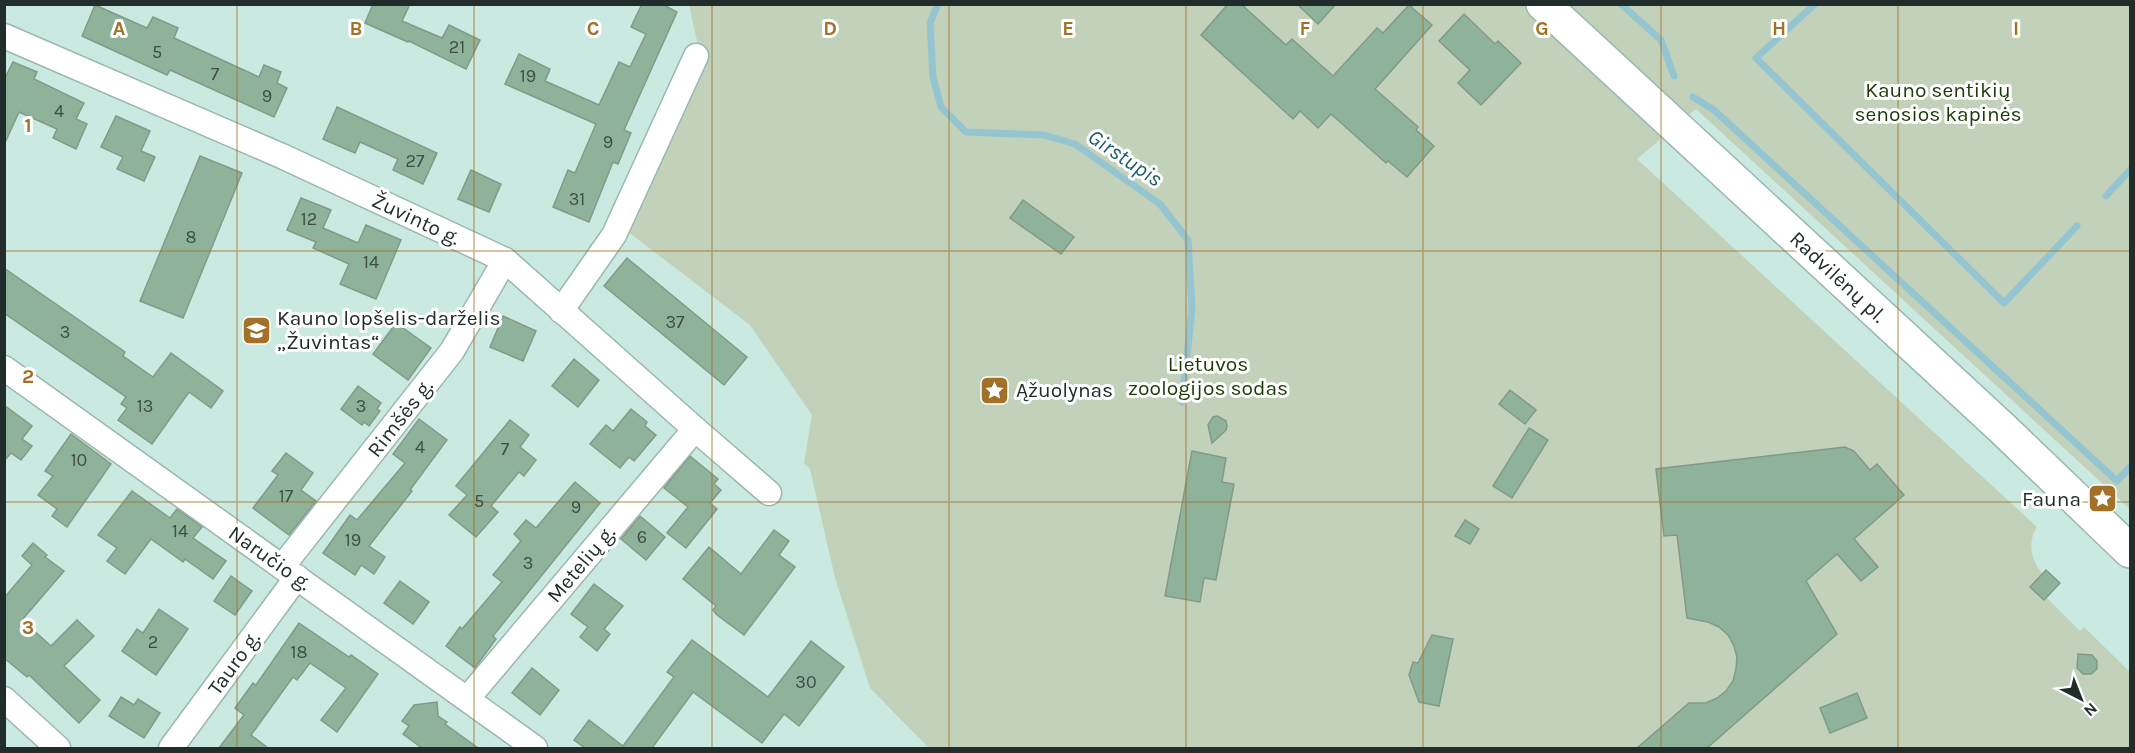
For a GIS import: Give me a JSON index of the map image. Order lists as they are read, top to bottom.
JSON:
{
  "streets": {
    "street": [
      "Žuvinto g.",
      "Radvilėnų pl.",
      "Rimšės g.",
      "Naručio g.",
      "Metelių g.",
      "Tauro g."
    ]
  },
  "crossings": [
    ["Žuvinto g.", "Rimšės g."],
    ["Žuvinto g.", "Metelių g."],
    ["Rimšės g.", "Naručio g."],
    ["Rimšės g.", "Tauro g."],
    ["Naručio g.", "Metelių g."],
    ["Naručio g.", "Tauro g."]
  ],
  "water": ["Girstupis"],
  "parks": ["Kauno sentikių senosios kapinės", "Lietuvos zoologijos sodas"],
  "places": {
    "school or university": ["Kauno lopšelis-darželis „Žuvintas“"],
    "place": ["Ąžuolynas", "Fauna"]
  },
  "house_numbers": [
    "21",
    "5",
    "7",
    "19",
    "9",
    "4",
    "9",
    "27",
    "31",
    "12",
    "8",
    "14",
    "37",
    "3",
    "13",
    "3",
    "4",
    "7",
    "10",
    "17",
    "5",
    "9",
    "14",
    "6",
    "19",
    "3",
    "2",
    "18",
    "30"
  ],
  "north": "bottom right",
  "grid": {
    "columns": [
      "A",
      "B",
      "C",
      "D",
      "E",
      "F",
      "G",
      "H",
      "I"
    ],
    "rows": ["1", "2", "3"]
  }
}
